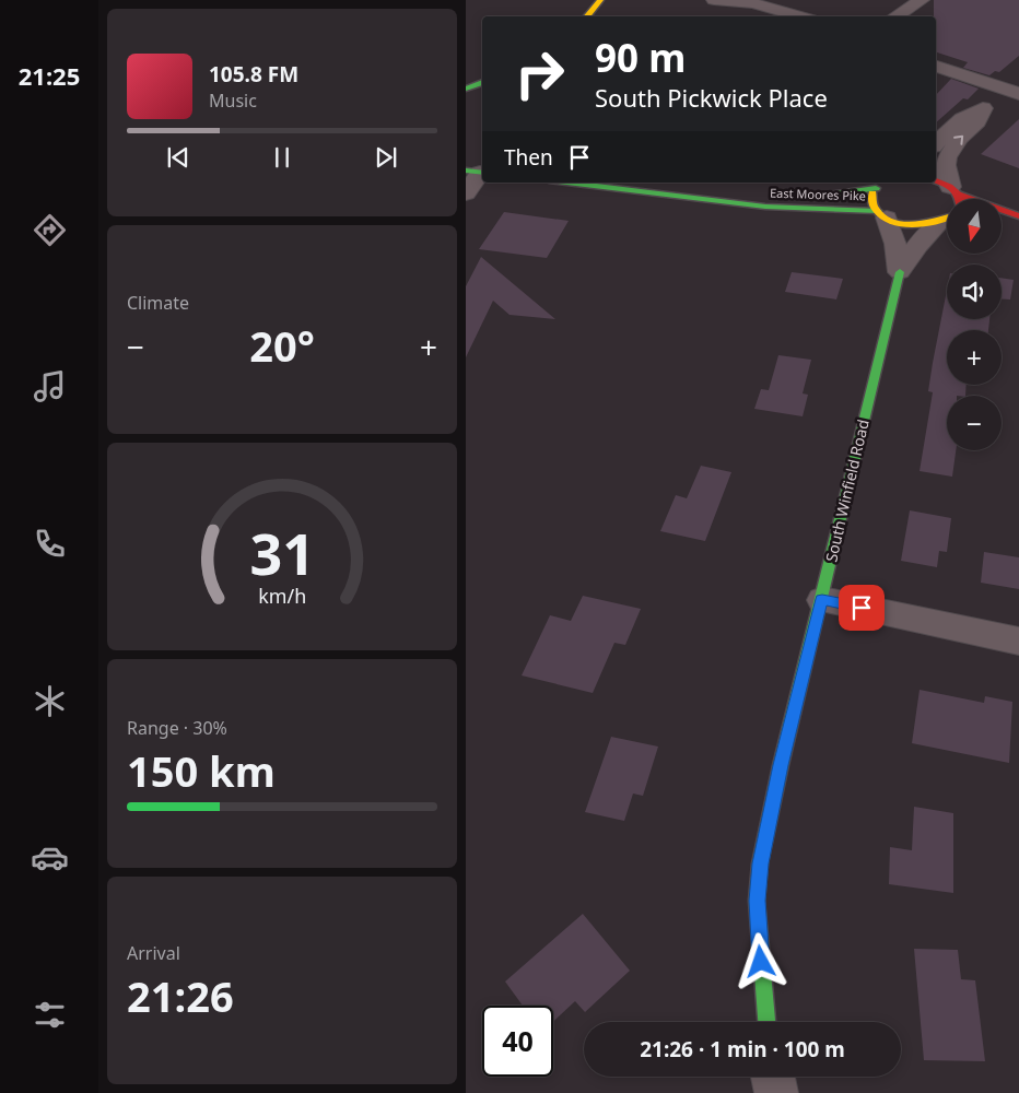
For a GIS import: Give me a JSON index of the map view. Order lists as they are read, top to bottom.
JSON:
{
  "streets": {
    "main road": ["East Moores Pike", "South Winfield Road"]
  },
  "crossings": [
    ["East Moores Pike", "South Winfield Road"]
  ],
  "north": "bottom",
  "page": {
    "tabs": "21:25",
    "turn": ["90 m", "South Pickwick Place"],
    "song": ["105.8 FM", "Music"],
    "then": "Then",
    "map_buttons": ["+", "−"],
    "tile": [
      "Climate",
      ["Range · 30%", "150 km"],
      ["Arrival", "21:26"]
    ],
    "heat": ["−", "20°", "+"],
    "limit": "40",
    "trip": "21:26 · 1 min · 100 m",
    "gauge": ["31", "km/h"]
  }
}
